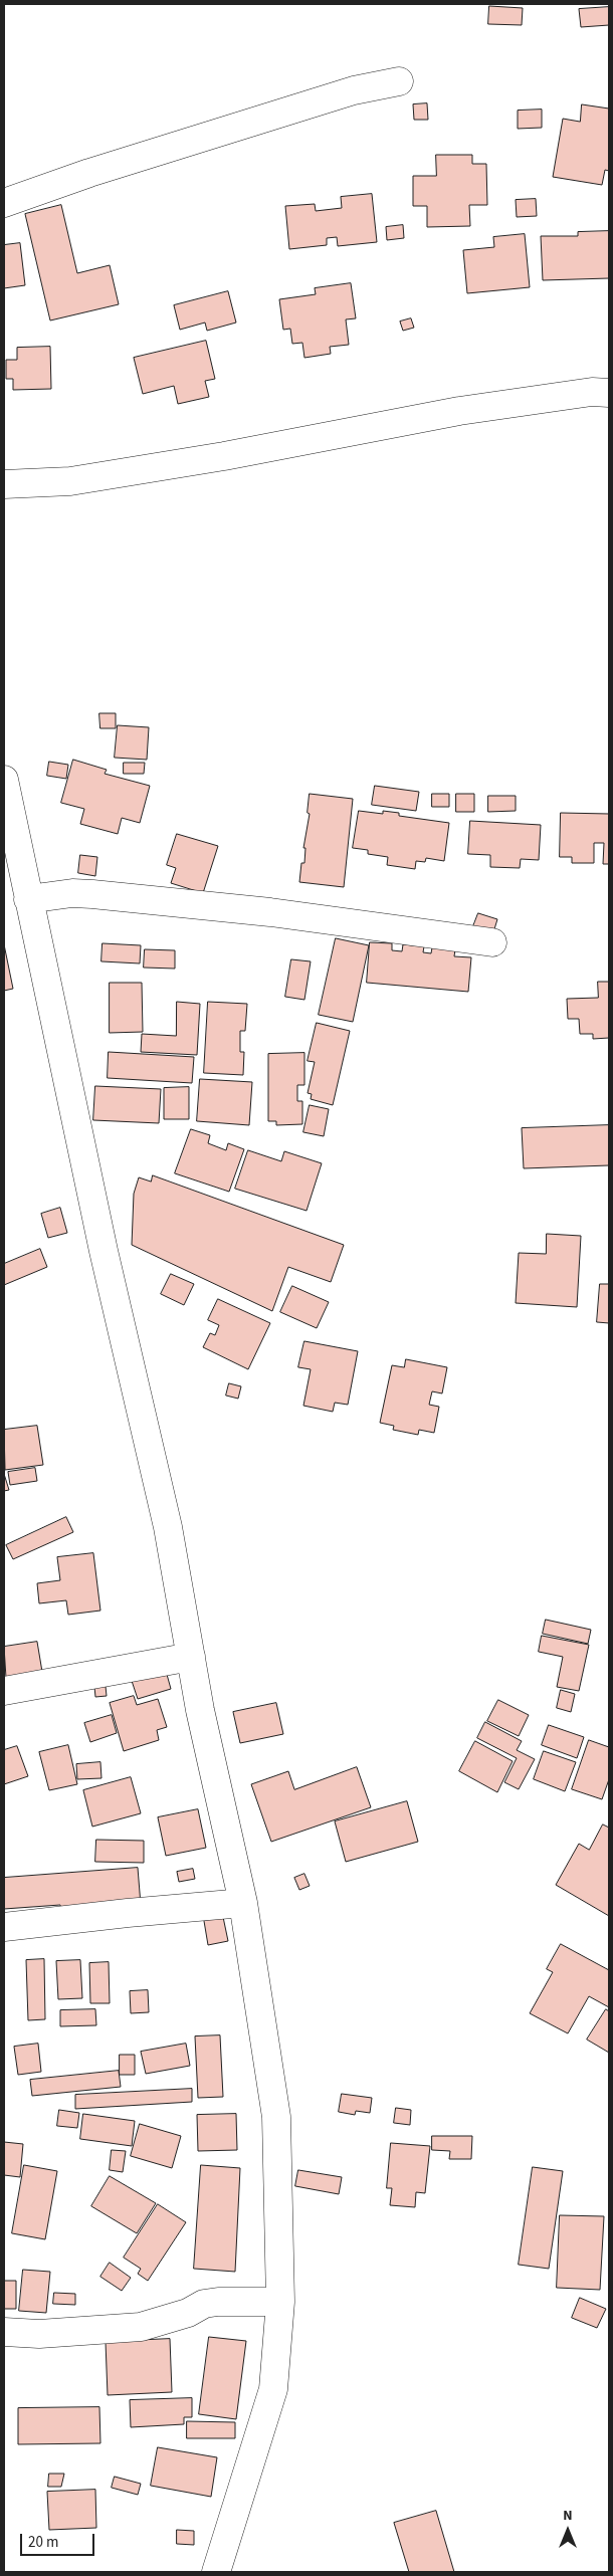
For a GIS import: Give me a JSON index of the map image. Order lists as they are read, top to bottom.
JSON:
{
  "scale_bar": "20 m",
  "north": "top"
}
